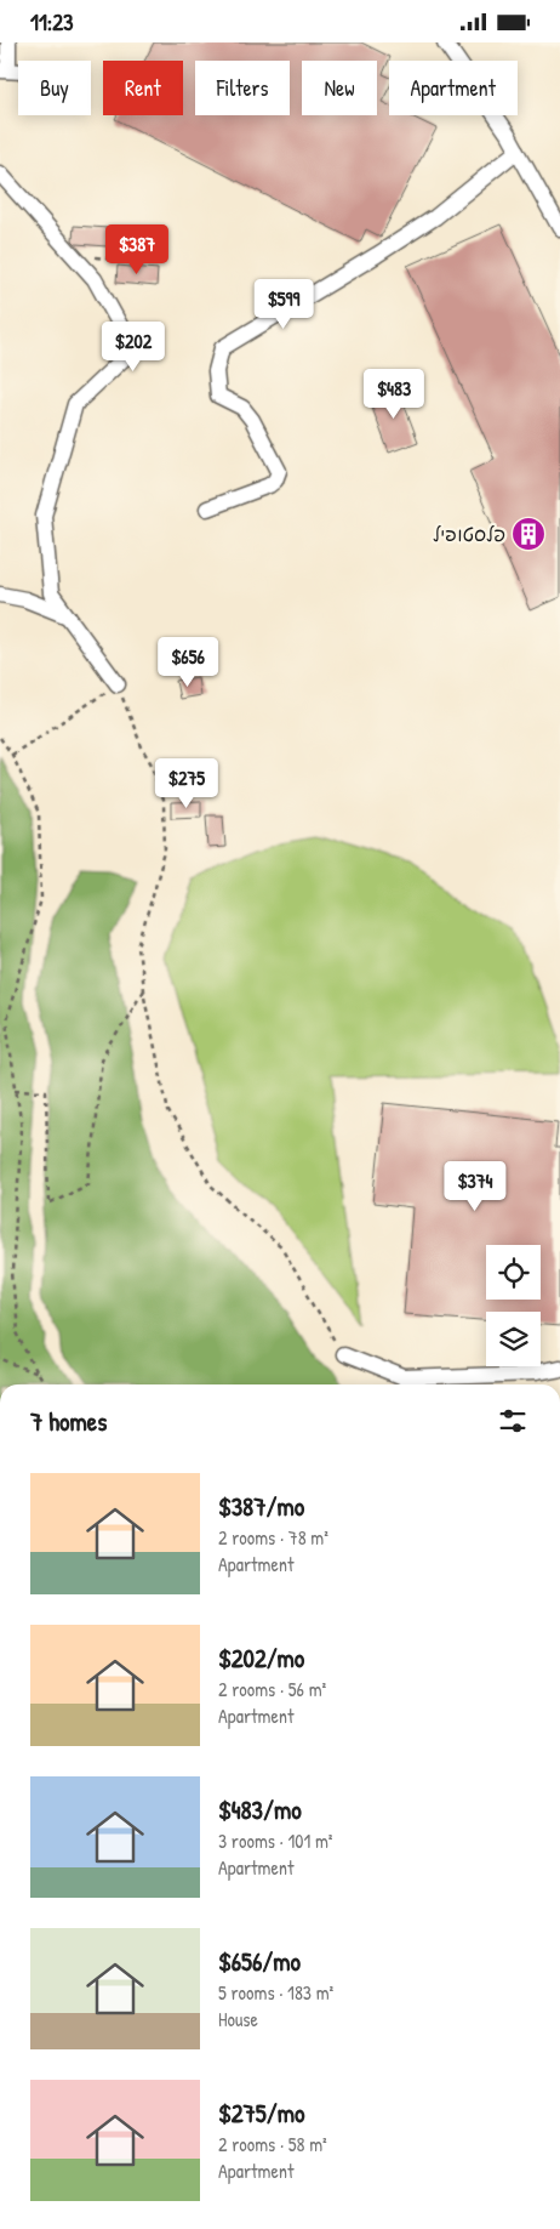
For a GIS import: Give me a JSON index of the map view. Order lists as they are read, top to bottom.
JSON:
{
  "places": {
    "building": ["פלסטופיל"]
  },
  "page": {
    "status": "11:23",
    "chip": [
      "Buy",
      "Rent",
      "Filters",
      "New",
      "Apartment"
    ],
    "price": [
      "$387",
      "$599",
      "$202",
      "$483",
      "$656",
      "$275",
      "$374"
    ],
    "heading": "7 homes",
    "list": [
      {
        "name": "$387/mo",
        "note": "2 rooms · 78 m² · Apartment"
      },
      {
        "name": "$202/mo",
        "note": "2 rooms · 56 m² · Apartment"
      },
      {
        "name": "$483/mo",
        "note": "3 rooms · 101 m² · Apartment"
      },
      {
        "name": "$656/mo",
        "note": "5 rooms · 183 m² · House"
      },
      {
        "name": "$275/mo",
        "note": "2 rooms · 58 m² · Apartment"
      }
    ]
  }
}
